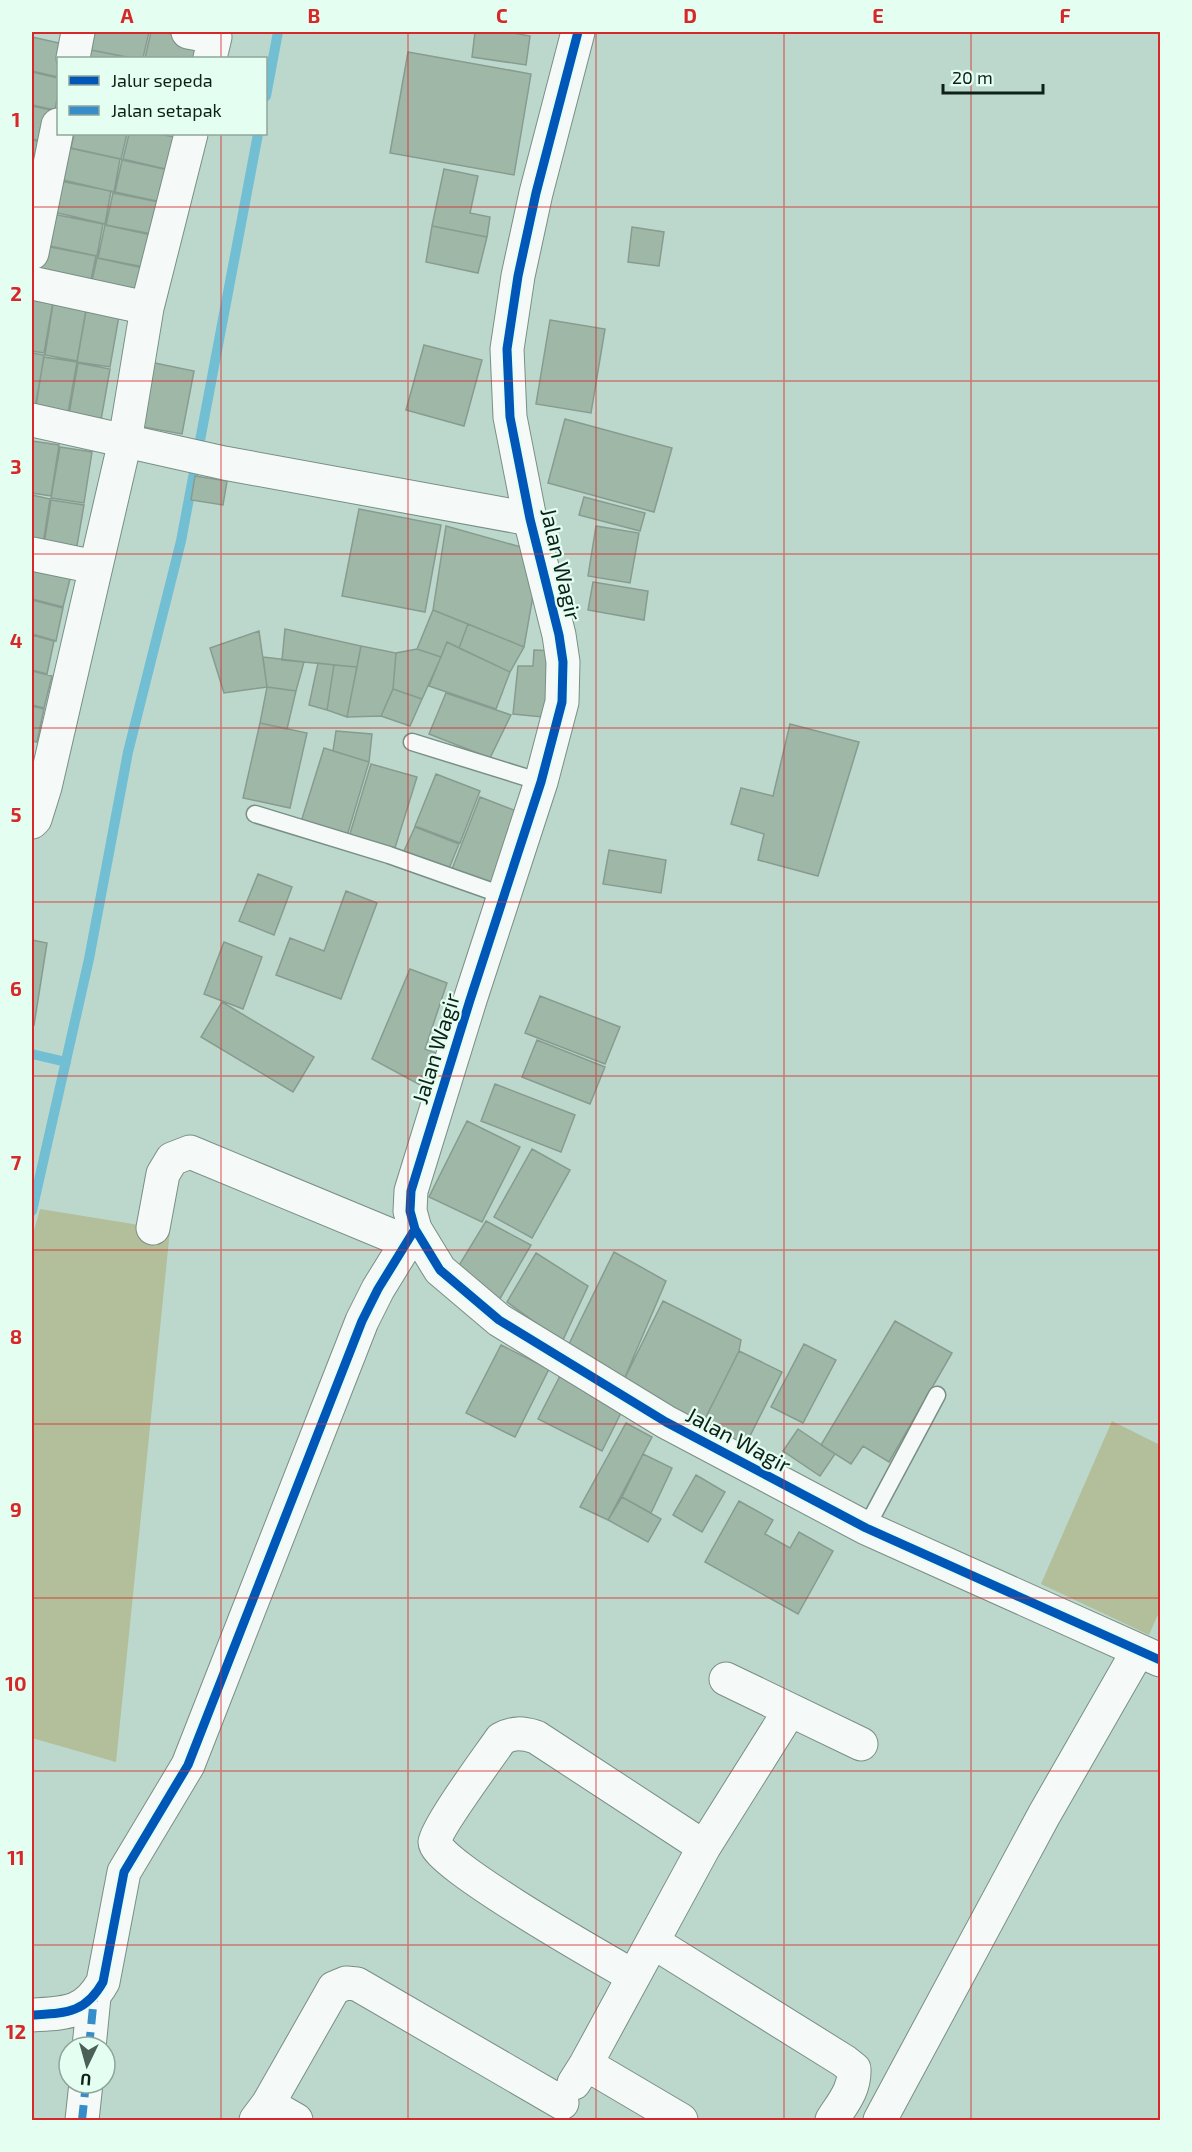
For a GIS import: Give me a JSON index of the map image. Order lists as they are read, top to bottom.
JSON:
{
  "streets": {
    "street": ["Jalan Wagir"]
  },
  "legend": ["Jalur sepeda", "Jalan setapak"],
  "scale_bar": "20 m",
  "north": "bottom",
  "grid": {
    "columns": [
      "A",
      "B",
      "C",
      "D",
      "E",
      "F"
    ],
    "rows": [
      "1",
      "2",
      "3",
      "4",
      "5",
      "6",
      "7",
      "8",
      "9",
      "10",
      "11",
      "12"
    ]
  }
}
